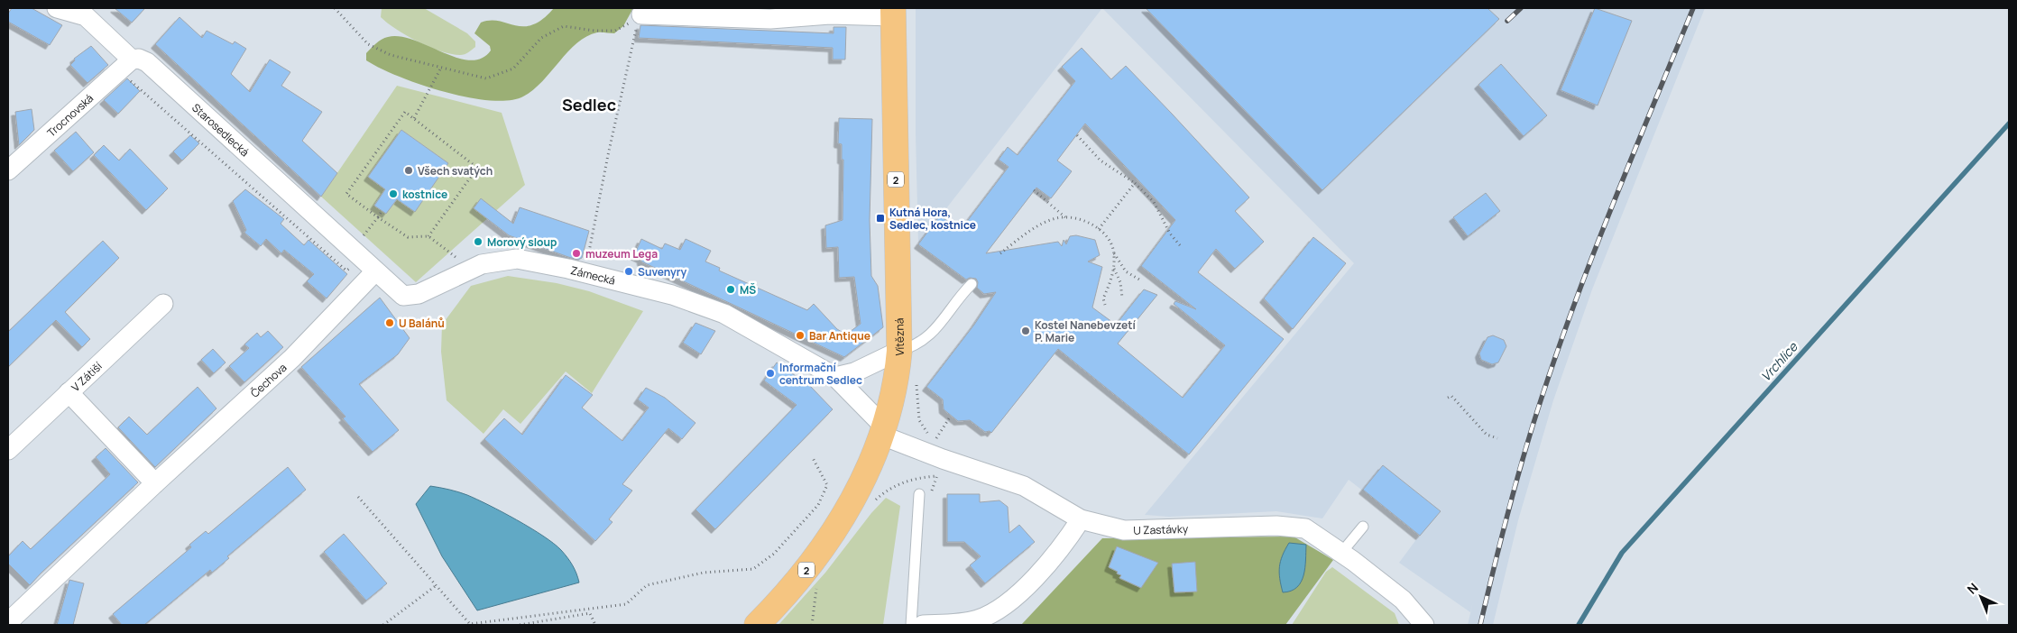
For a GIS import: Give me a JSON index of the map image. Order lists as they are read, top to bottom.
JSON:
{
  "streets": {
    "main road": ["2", "Vítězná"],
    "street": [
      "Trocnovská",
      "Starosedlecká",
      "Zámecká",
      "V Zátiší",
      "Čechova",
      "U Zastávky"
    ]
  },
  "crossings": [
    ["Trocnovská", "Starosedlecká"],
    ["Starosedlecká", "Zámecká"],
    ["Starosedlecká", "Čechova"],
    ["Zámecká", "Vítězná"],
    ["Zámecká", "Čechova"],
    ["Zámecká", "U Zastávky"],
    ["Vítězná", "U Zastávky"]
  ],
  "districts": ["Sedlec"],
  "water": ["Vrchlice"],
  "places": {
    "other": [
      "Všech svatých",
      "kostnice",
      "Morový sloup",
      "muzeum Lega",
      "Suvenyry",
      "MŠ",
      "U Balánů",
      "Kostel Nanebevzetí P. Marie",
      "Bar Antique",
      "Informační centrum Sedlec"
    ],
    "transit": ["Kutná Hora, Sedlec, kostnice"]
  },
  "north": "top left"
}
